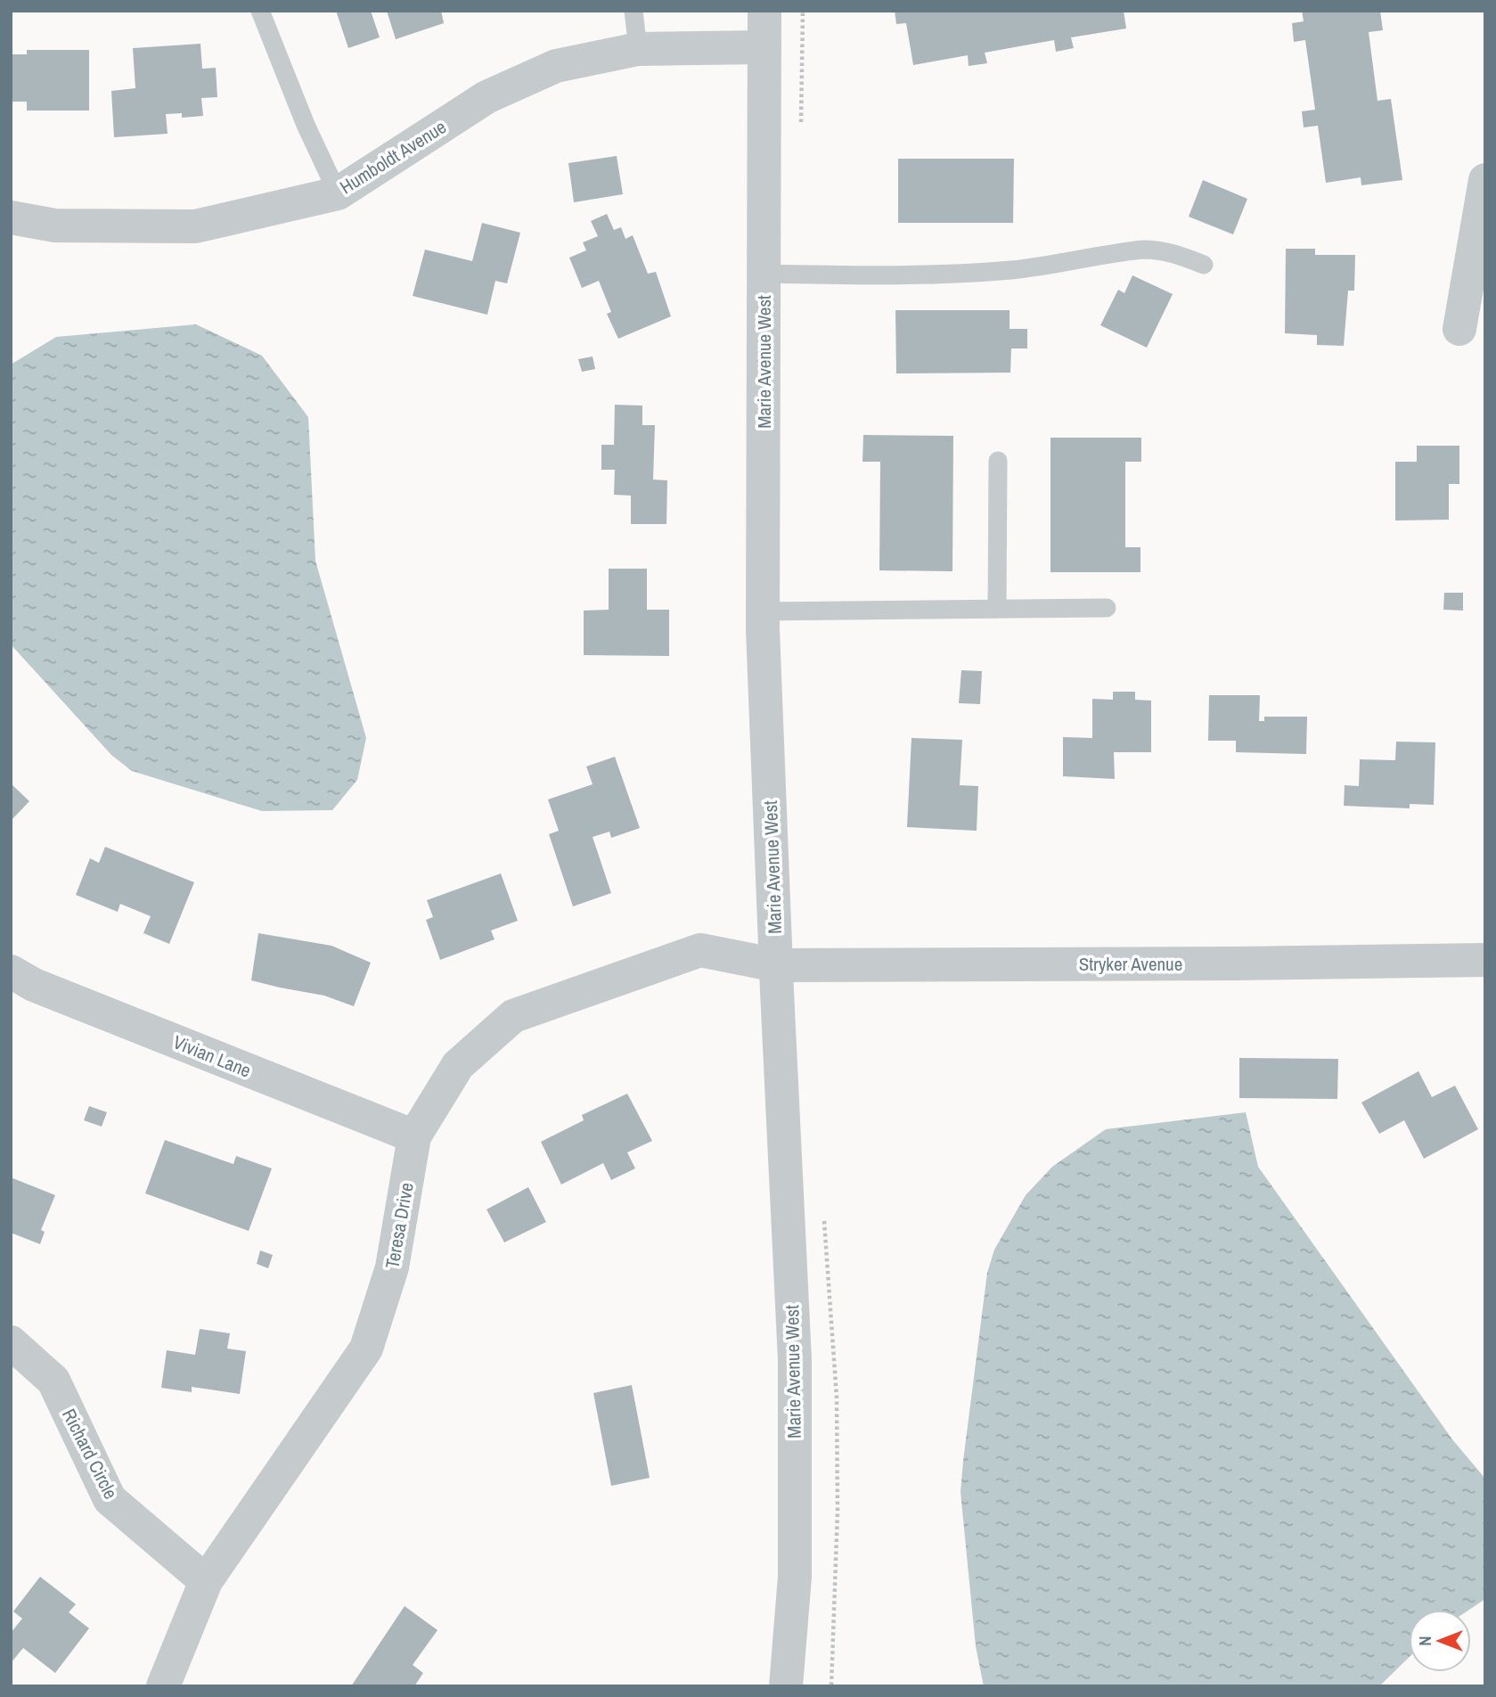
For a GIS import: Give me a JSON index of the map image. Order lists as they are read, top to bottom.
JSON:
{
  "streets": {
    "street": [
      "Humboldt Avenue",
      "Marie Avenue West",
      "Stryker Avenue",
      "Vivian Lane",
      "Teresa Drive",
      "Richard Circle"
    ]
  },
  "crossings": [
    ["Humboldt Avenue", "Marie Avenue West"],
    ["Marie Avenue West", "Stryker Avenue"],
    ["Marie Avenue West", "Teresa Drive"],
    ["Stryker Avenue", "Teresa Drive"],
    ["Vivian Lane", "Teresa Drive"],
    ["Teresa Drive", "Richard Circle"]
  ],
  "north": "left"
}
